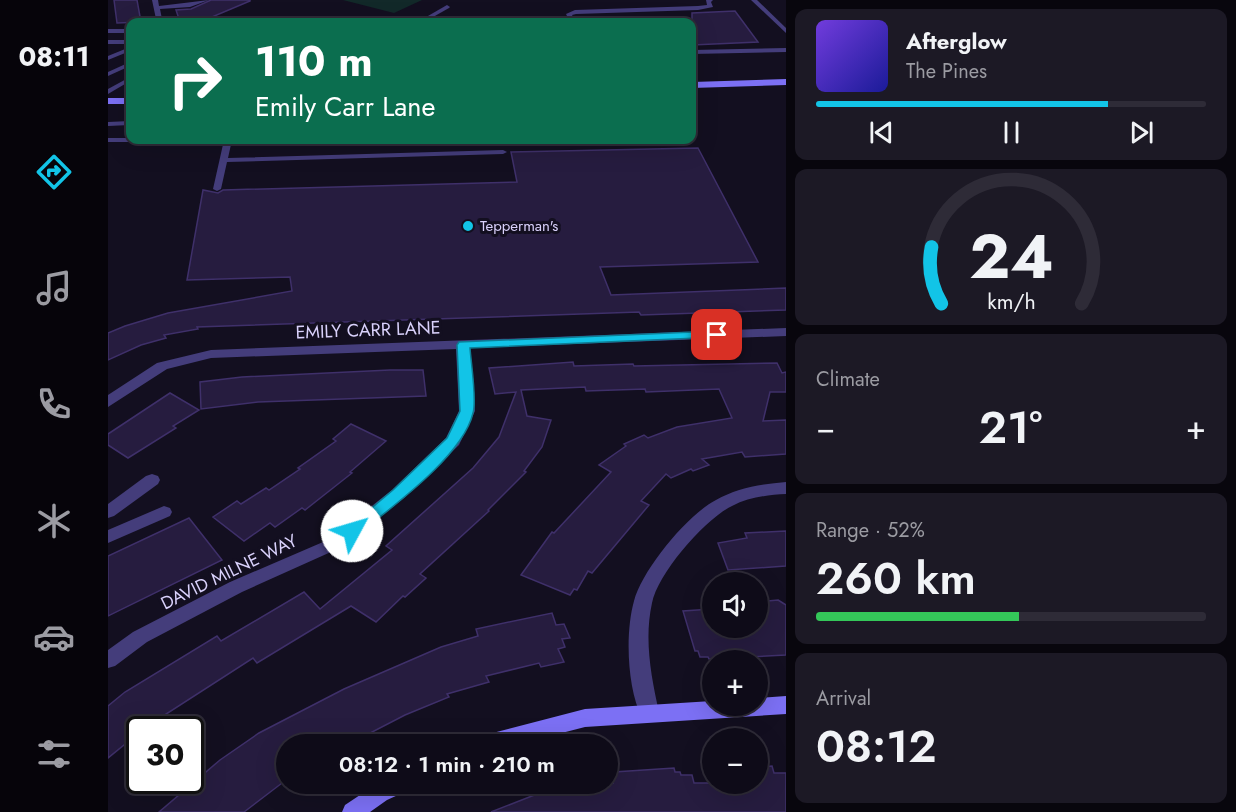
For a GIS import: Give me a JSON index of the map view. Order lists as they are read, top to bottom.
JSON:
{
  "streets": {
    "street": ["EMILY CARR LANE", "DAVID MILNE WAY"]
  },
  "crossings": [
    ["EMILY CARR LANE", "DAVID MILNE WAY"]
  ],
  "places": ["Tepperman's"],
  "page": {
    "tabs": "08:11",
    "turn": ["110 m", "Emily Carr Lane"],
    "song": ["Afterglow", "The Pines"],
    "tile": [
      "Climate",
      ["Range · 52%", "260 km"],
      ["Arrival", "08:12"]
    ],
    "heat": ["−", "21°", "+"],
    "map_buttons": ["+", "−"],
    "limit": "30",
    "trip": "08:12 · 1 min · 210 m",
    "gauge": ["24", "km/h"]
  }
}
